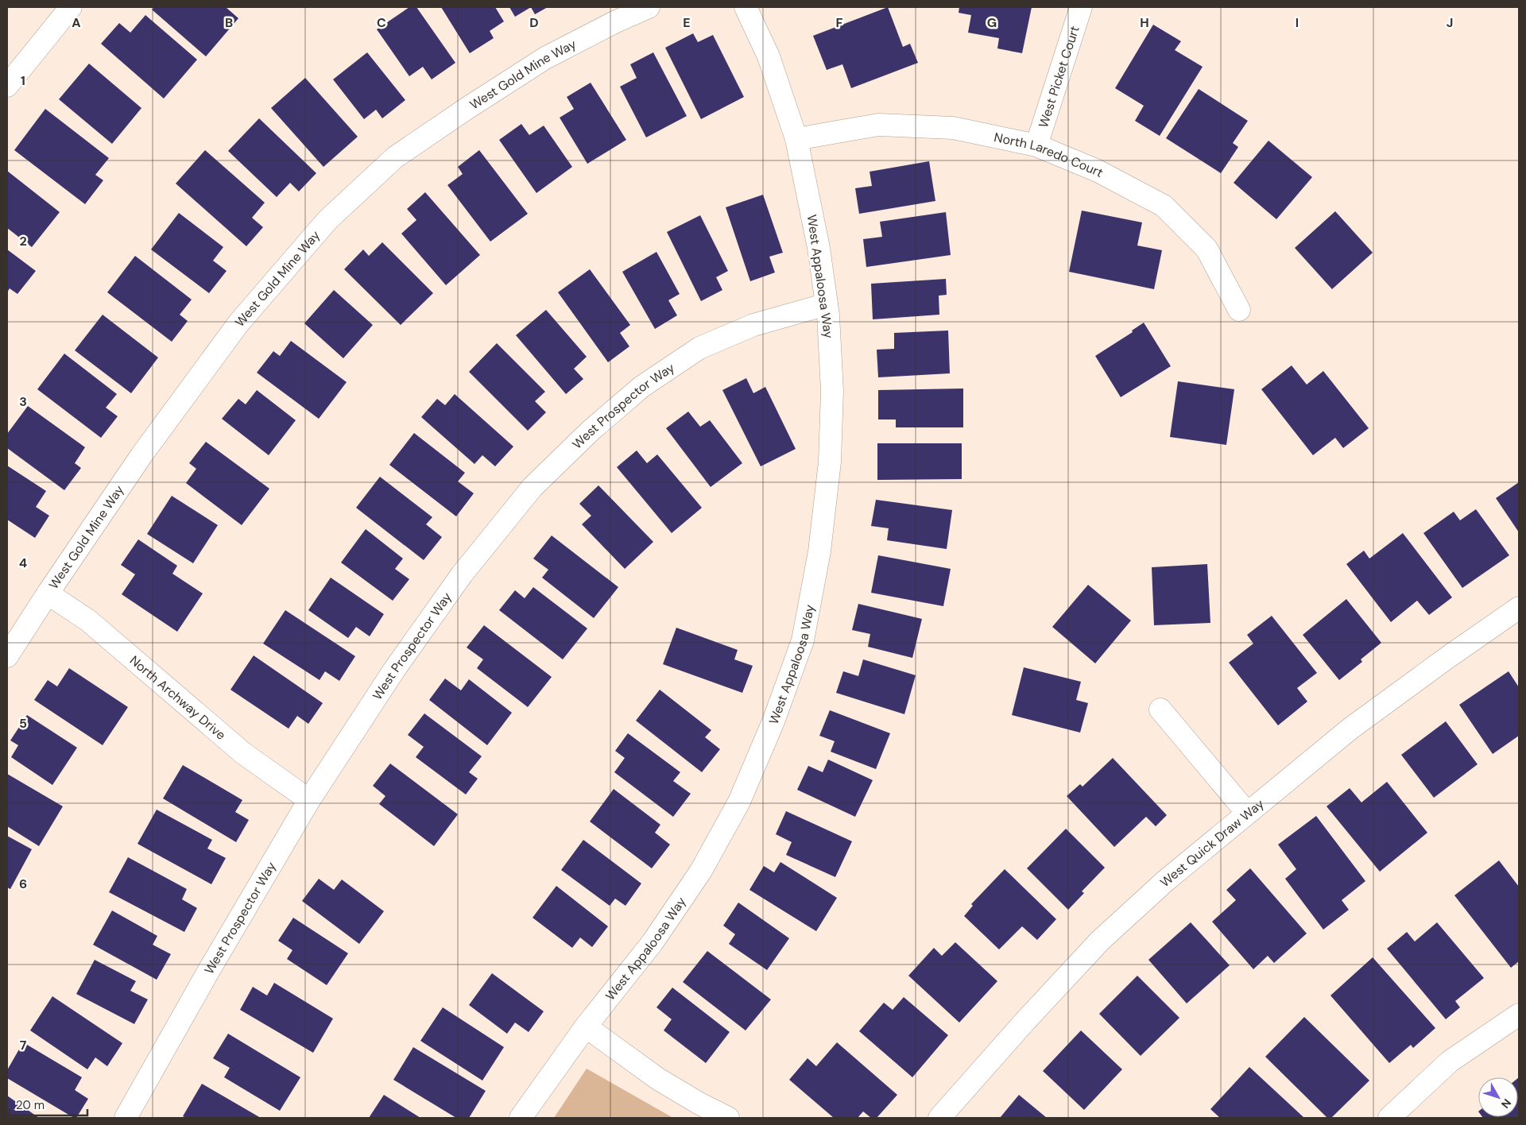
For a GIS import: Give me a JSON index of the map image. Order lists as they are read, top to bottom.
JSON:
{
  "streets": {
    "street": [
      "West Gold Mine Way",
      "West Picket Court",
      "North Laredo Court",
      "West Appaloosa Way",
      "West Prospector Way",
      "North Archway Drive",
      "West Quick Draw Way"
    ]
  },
  "crossings": [
    ["West Gold Mine Way", "North Archway Drive"],
    ["West Picket Court", "North Laredo Court"],
    ["North Laredo Court", "West Appaloosa Way"],
    ["West Appaloosa Way", "West Prospector Way"],
    ["West Prospector Way", "North Archway Drive"]
  ],
  "scale_bar": "20 m",
  "north": "bottom right",
  "grid": {
    "columns": [
      "A",
      "B",
      "C",
      "D",
      "E",
      "F",
      "G",
      "H",
      "I",
      "J"
    ],
    "rows": [
      "1",
      "2",
      "3",
      "4",
      "5",
      "6",
      "7"
    ]
  }
}
